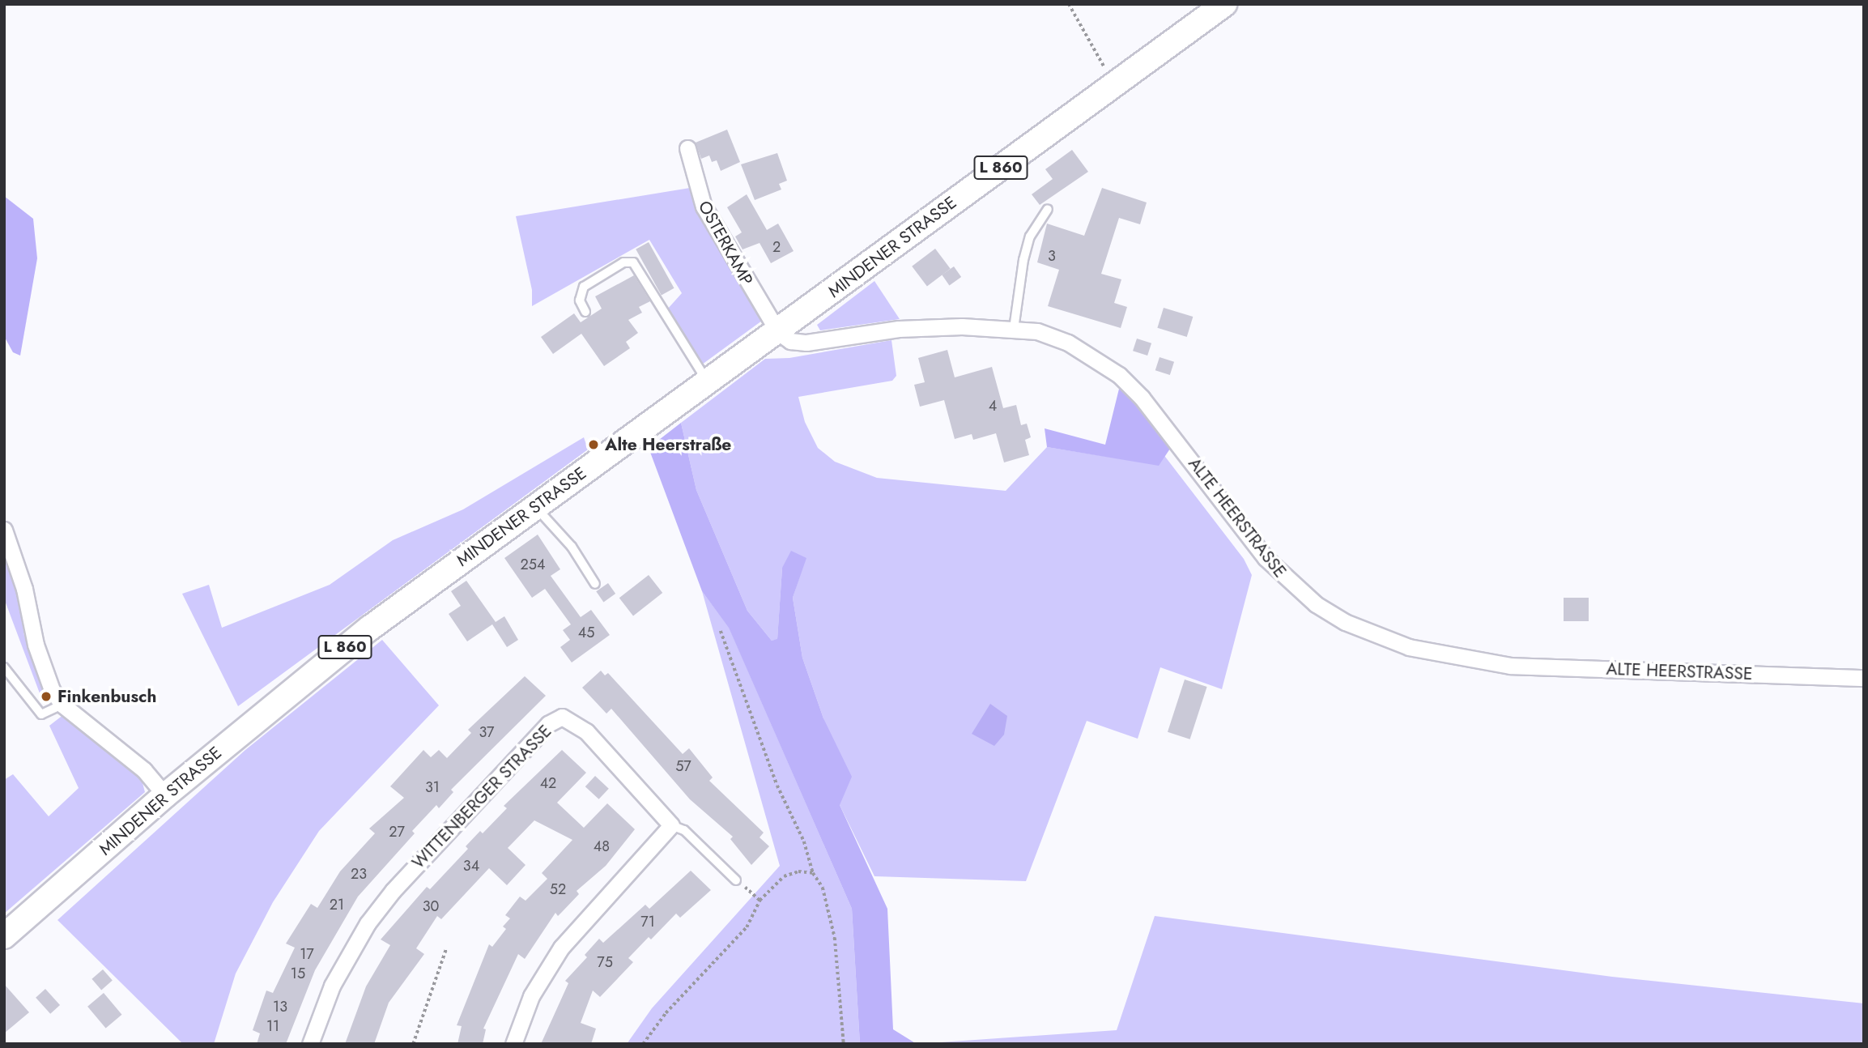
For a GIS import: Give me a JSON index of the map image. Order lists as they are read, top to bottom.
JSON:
{
  "streets": {
    "main road": ["L 860", "MINDENER STRASSE"],
    "street": ["OSTERKAMP", "ALTE HEERSTRASSE", "WITTENBERGER STRASSE"]
  },
  "crossings": [
    ["OSTERKAMP", "MINDENER STRASSE"],
    ["OSTERKAMP", "ALTE HEERSTRASSE"],
    ["MINDENER STRASSE", "ALTE HEERSTRASSE"]
  ],
  "places": ["Alte Heerstraße", "Finkenbusch"],
  "house_numbers": [
    "2",
    "3",
    "4",
    "254",
    "45",
    "37",
    "57",
    "42",
    "31",
    "27",
    "48",
    "34",
    "23",
    "52",
    "21",
    "30",
    "71",
    "17",
    "75",
    "15",
    "13",
    "11"
  ]
}
